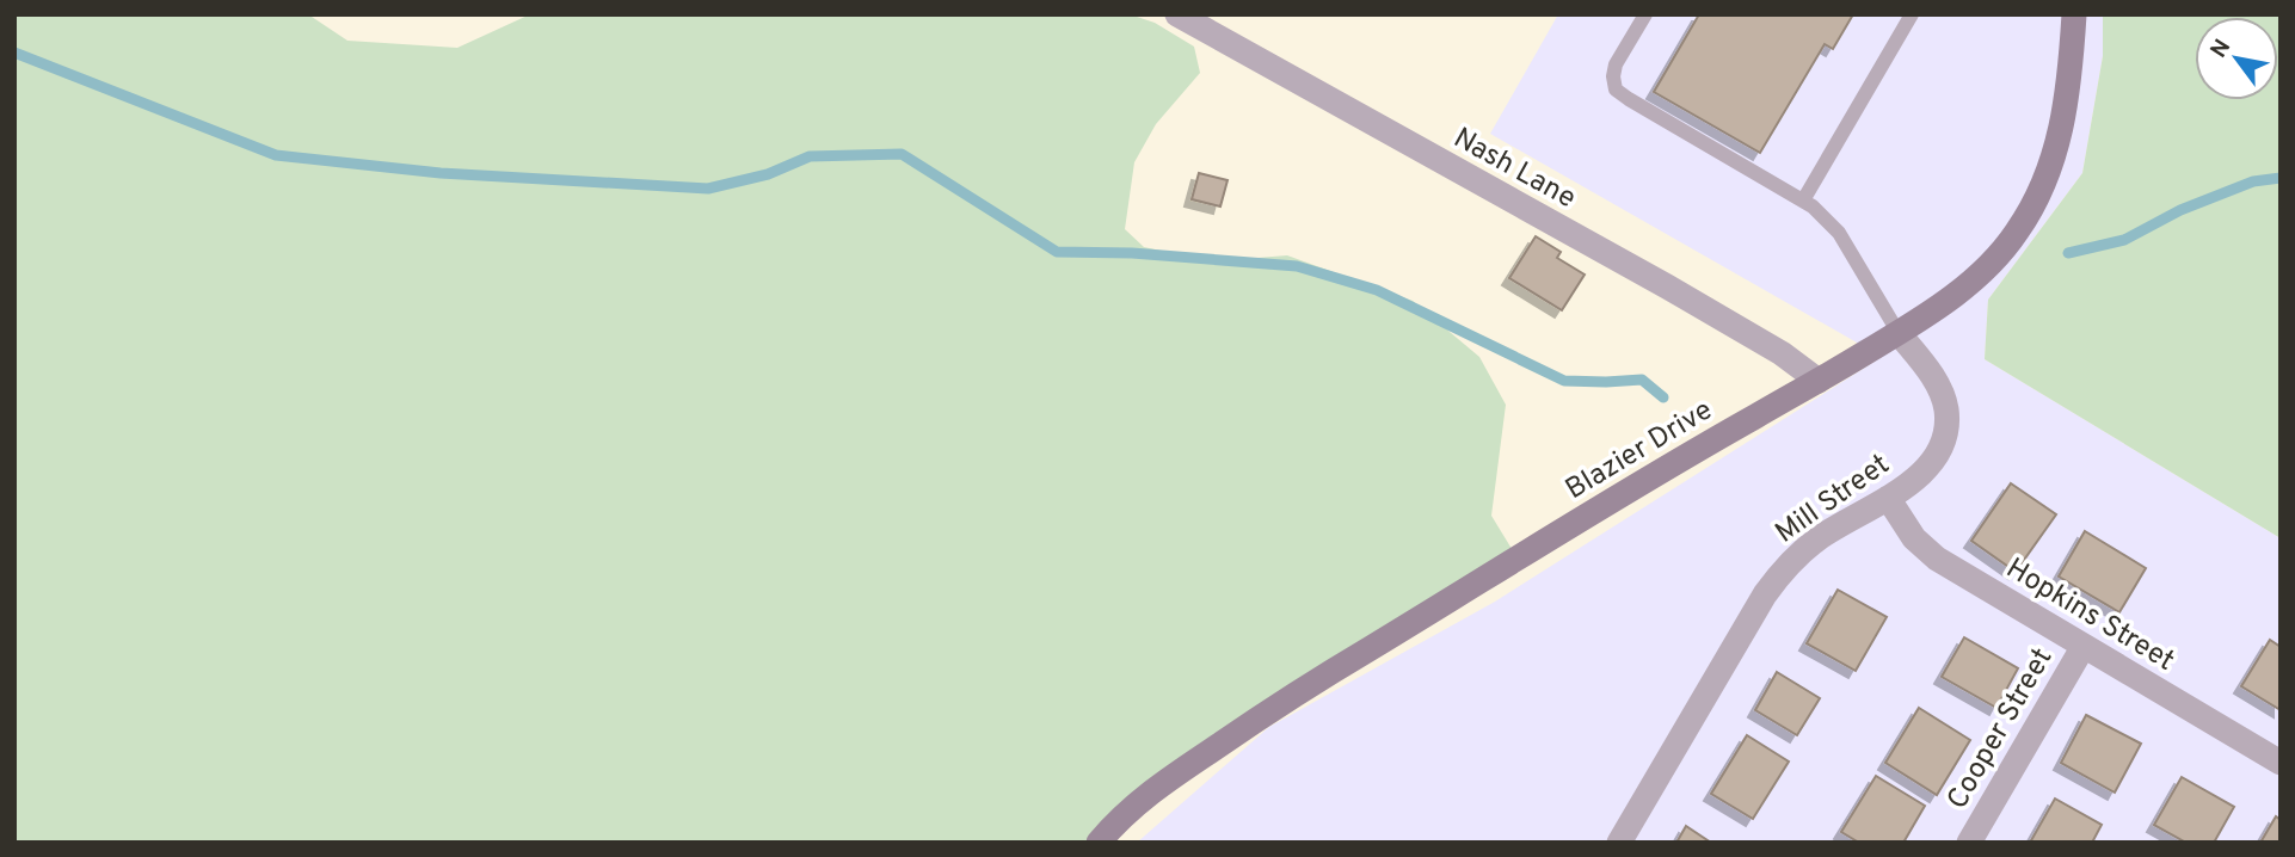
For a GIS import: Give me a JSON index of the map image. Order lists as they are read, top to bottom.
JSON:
{
  "streets": {
    "street": [
      "Nash Lane",
      "Blazier Drive",
      "Mill Street",
      "Hopkins Street",
      "Cooper Street"
    ]
  },
  "crossings": [
    ["Nash Lane", "Blazier Drive"],
    ["Blazier Drive", "Mill Street"],
    ["Mill Street", "Hopkins Street"],
    ["Hopkins Street", "Cooper Street"]
  ],
  "north": "top left"
}
